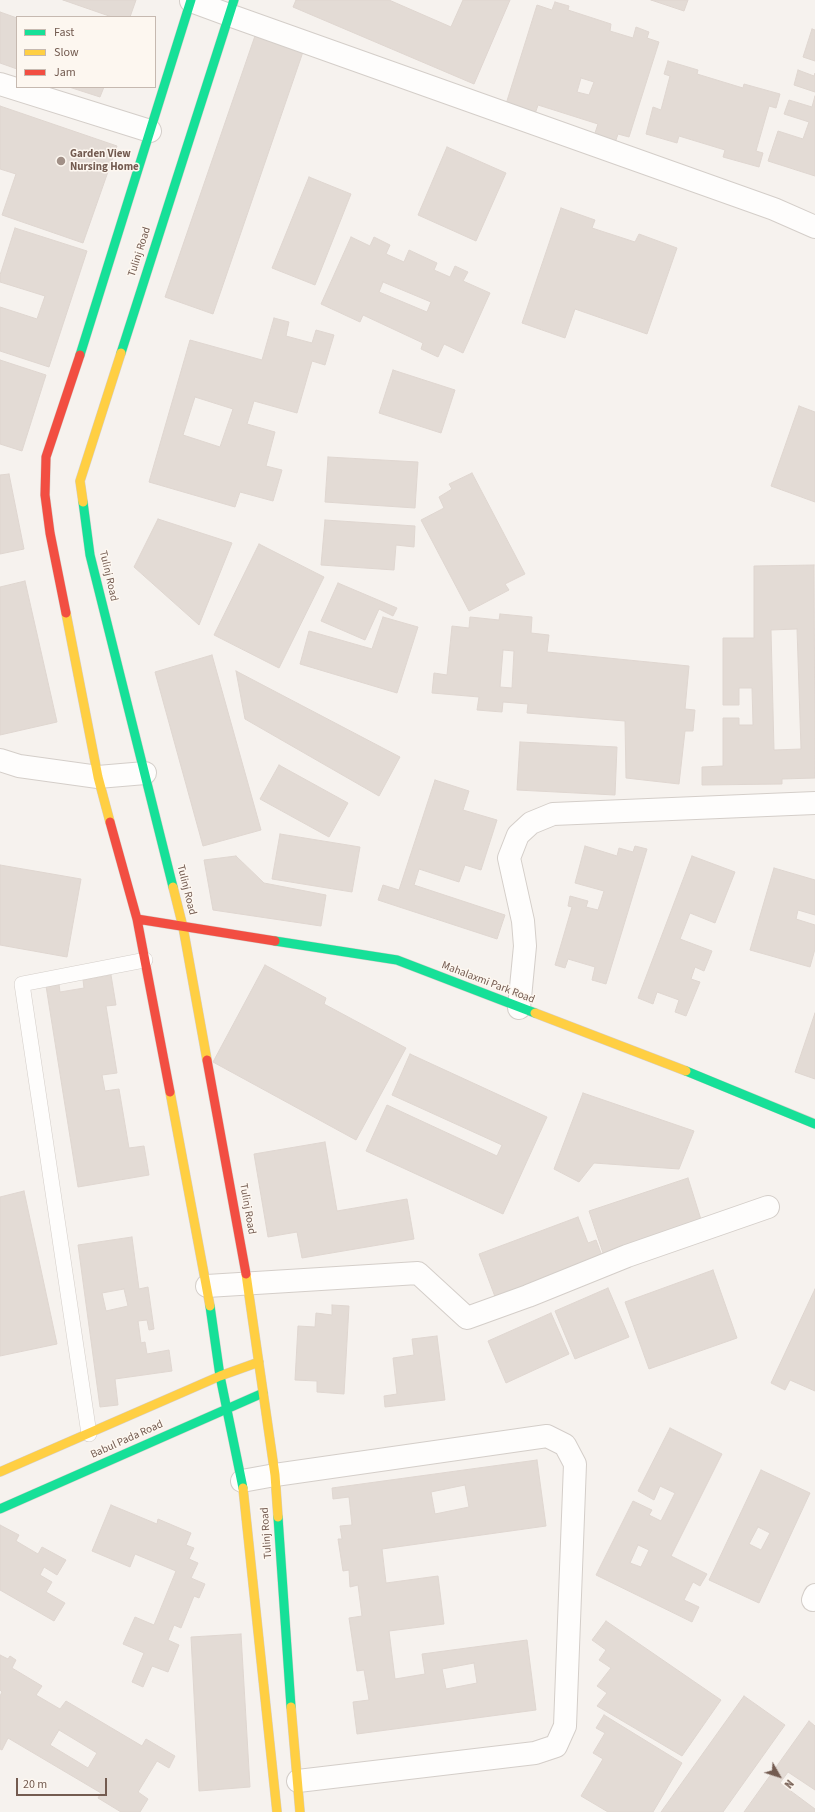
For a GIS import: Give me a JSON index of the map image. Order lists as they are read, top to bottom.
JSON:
{
  "streets": {
    "main road": ["Tulinj Road", "Mahalaxmi Park Road", "Babul Pada Road"]
  },
  "crossings": [
    ["Tulinj Road", "Mahalaxmi Park Road"],
    ["Tulinj Road", "Babul Pada Road"]
  ],
  "places": ["Garden View Nursing Home"],
  "legend": ["Fast", "Slow", "Jam"],
  "scale_bar": "20 m",
  "north": "bottom right"
}
